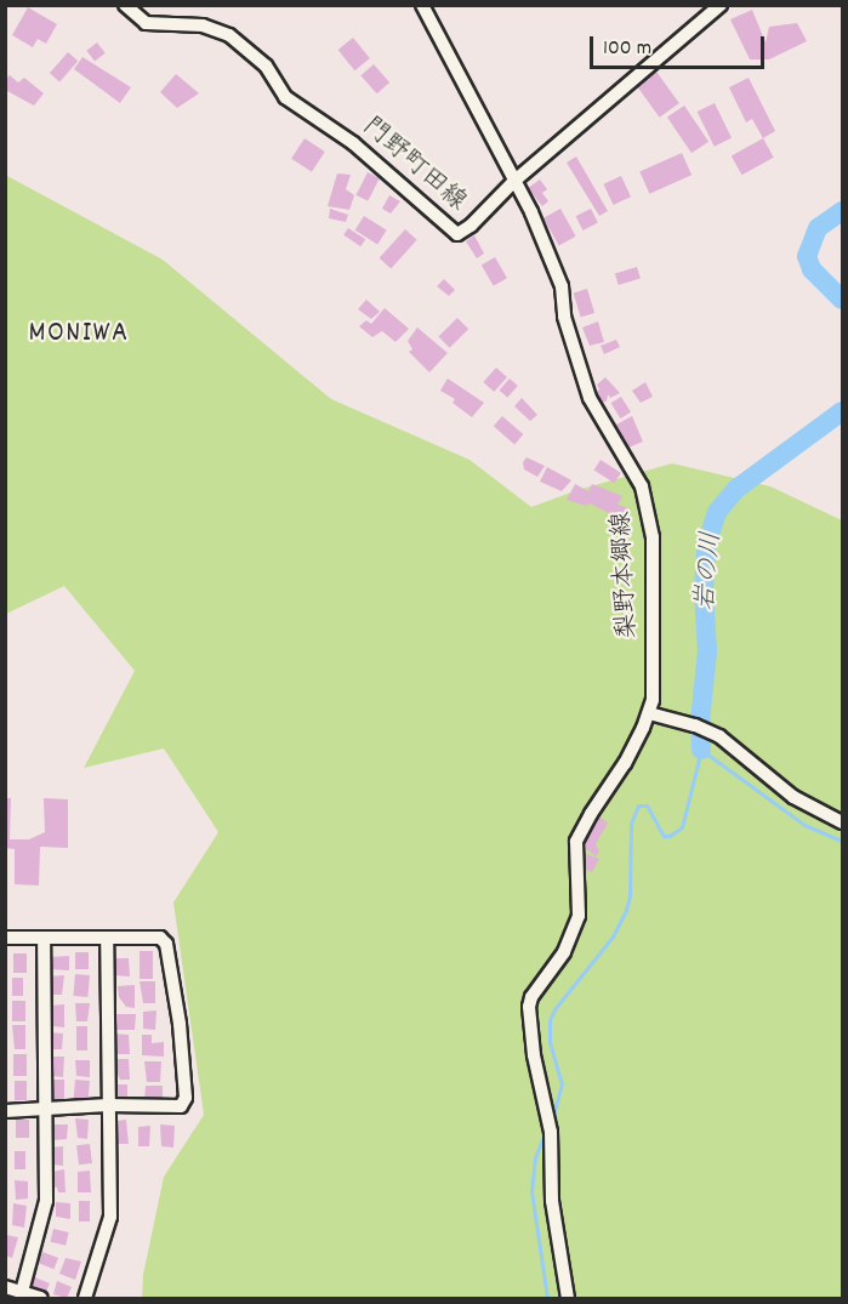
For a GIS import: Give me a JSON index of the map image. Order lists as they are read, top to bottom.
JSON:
{
  "streets": {
    "street": ["門野町田線", "梨野本郷線"]
  },
  "crossings": [
    ["門野町田線", "梨野本郷線"]
  ],
  "districts": ["MONIWA"],
  "water": ["岩の川"],
  "scale_bar": "100 m"
}
